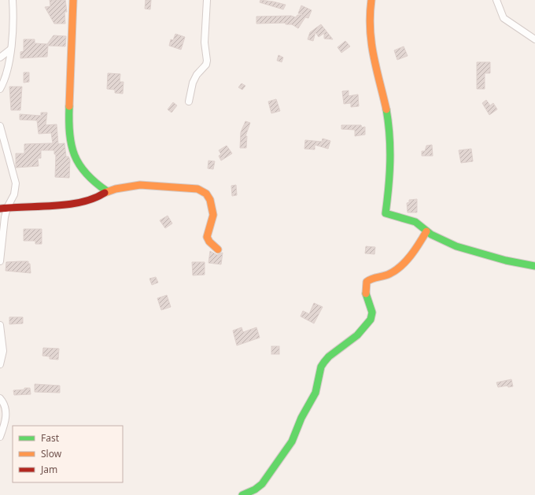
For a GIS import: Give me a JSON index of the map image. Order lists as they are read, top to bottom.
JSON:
{
  "legend": ["Fast", "Slow", "Jam"]
}
